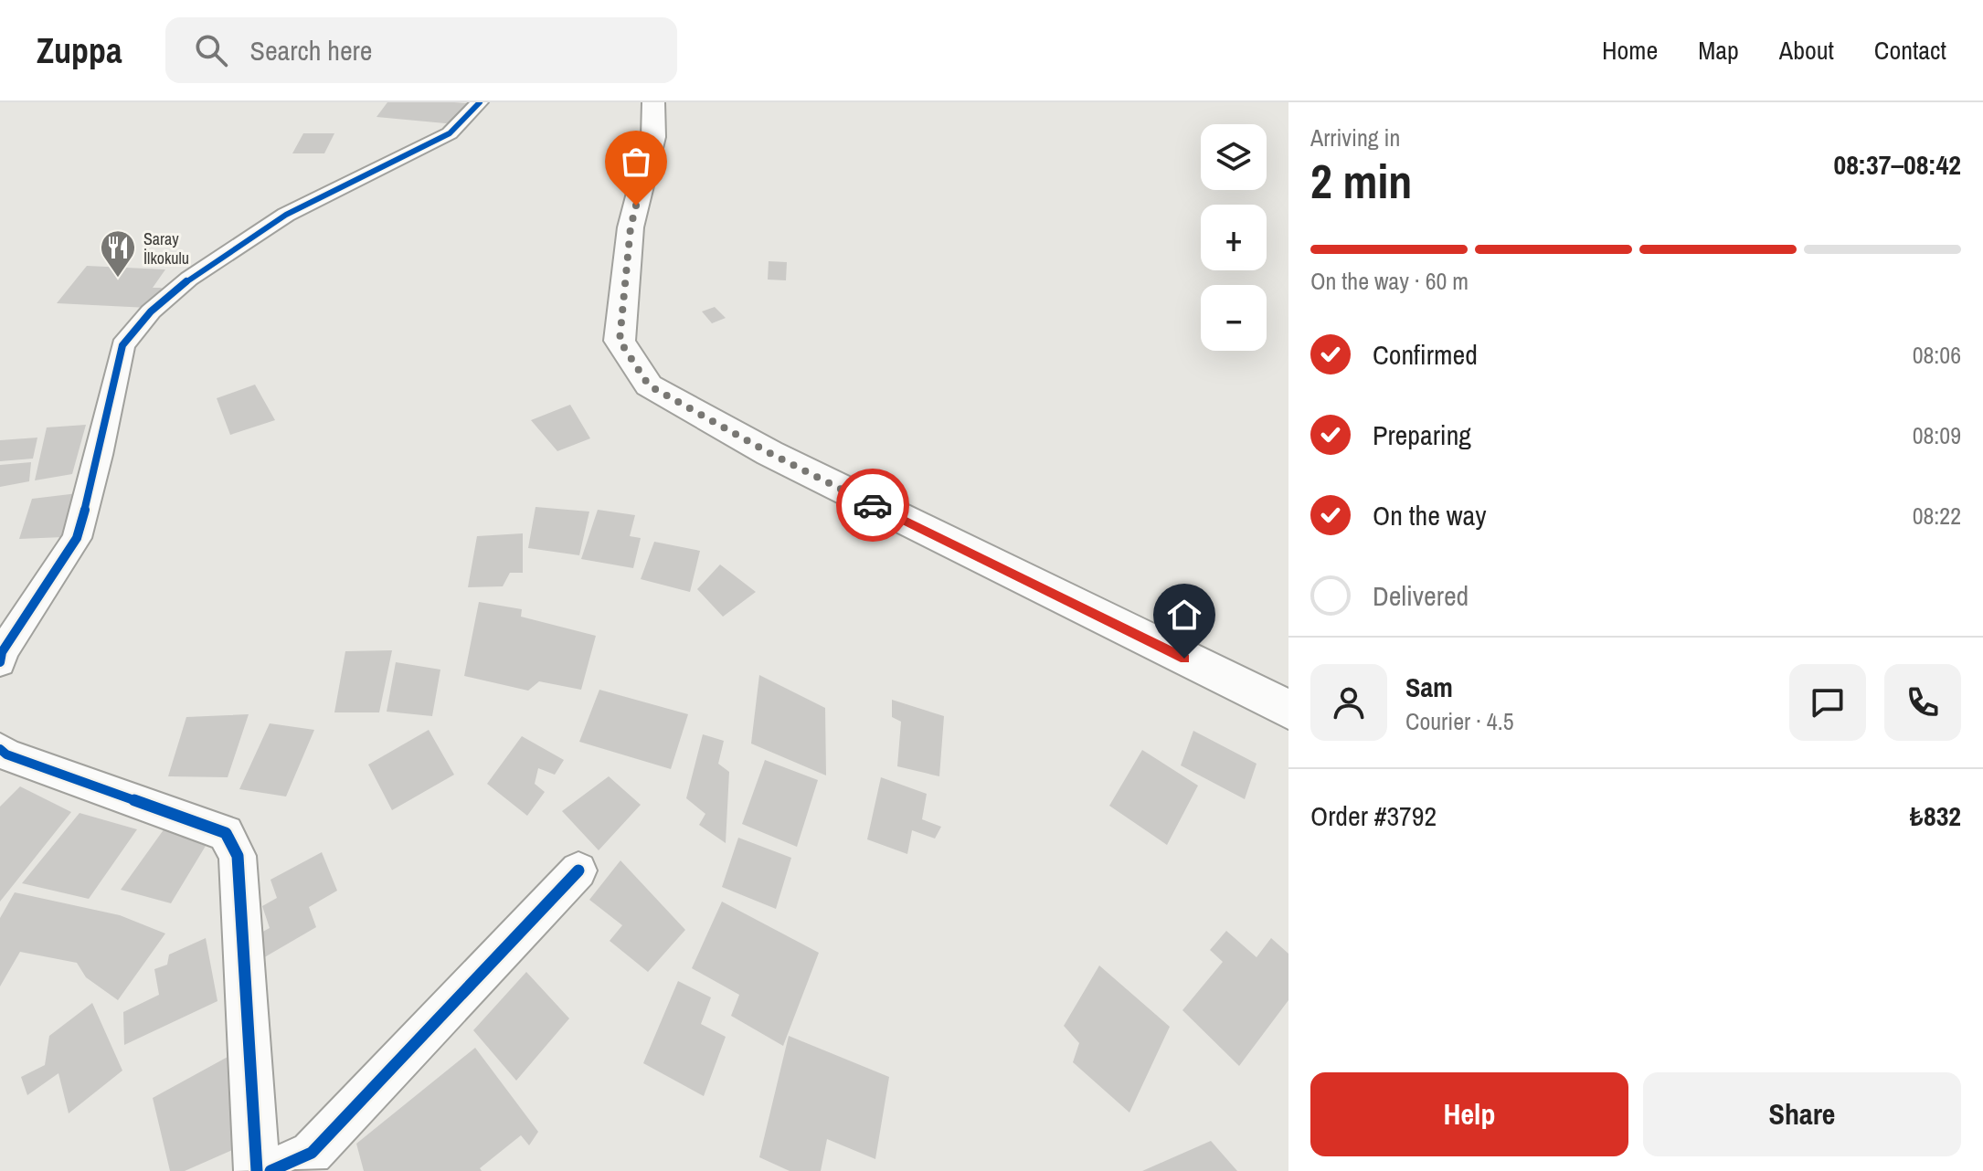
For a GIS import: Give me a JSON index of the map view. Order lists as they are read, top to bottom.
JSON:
{
  "places": {
    "restaurant": ["Saray İlkokulu"]
  },
  "page": {
    "header": "Zuppa",
    "search": "Search here",
    "nav": [
      "Home",
      "Map",
      "About",
      "Contact"
    ],
    "heading": ["2 min", "Arriving in", "08:37–08:42"],
    "panel": [
      "Sam",
      "Courier · 4.5",
      "Order #3792",
      "₺832"
    ],
    "map_buttons": ["+", "−"],
    "bar": "On the way · 60 m",
    "list": [
      ["Confirmed", "08:06"],
      ["Preparing", "08:09"],
      ["On the way", "08:22"],
      "Delivered"
    ],
    "buttons": ["Help", "Share"]
  }
}
